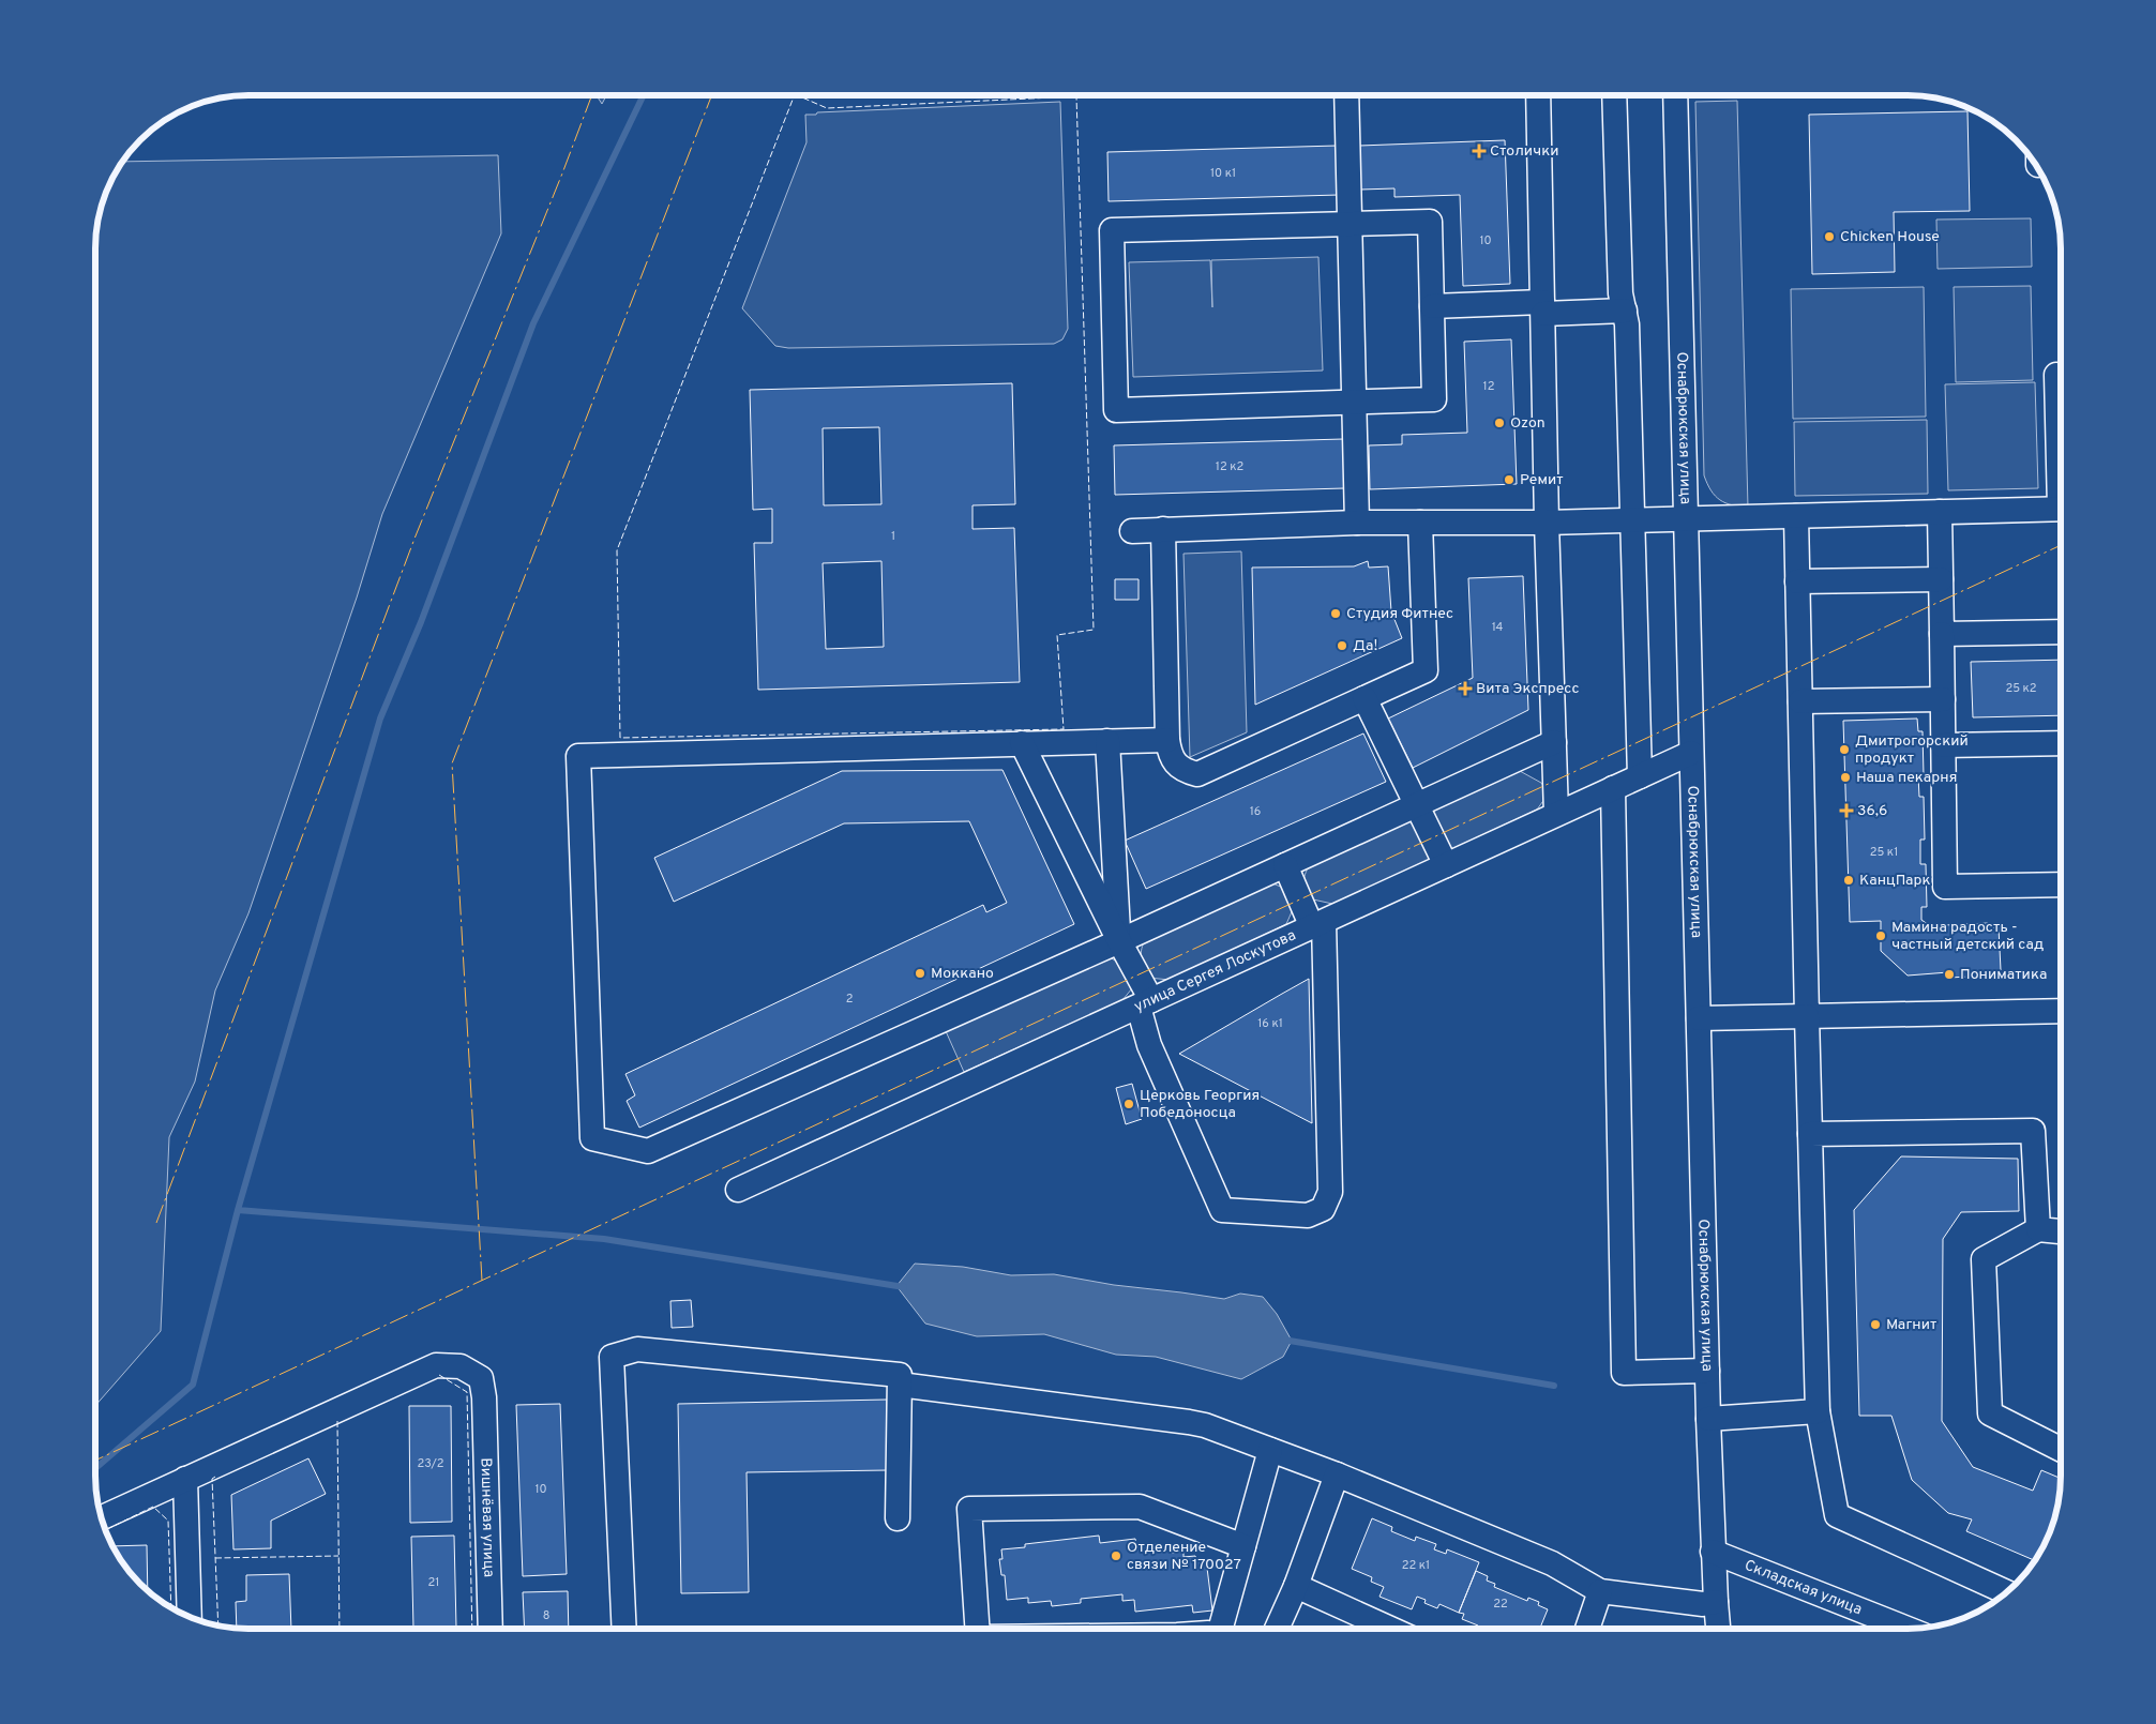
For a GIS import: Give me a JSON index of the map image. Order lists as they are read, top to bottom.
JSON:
{
  "streets": {
    "street": [
      "Оснабрюкская улица",
      "улица Сергея Лоскутова",
      "Вишнёвая улица",
      "Складская улица"
    ]
  },
  "crossings": [
    ["Оснабрюкская улица", "улица Сергея Лоскутова"],
    ["Оснабрюкская улица", "Складская улица"]
  ],
  "places": {
    "health": ["Столички", "Вита Экспресс", "36,6"],
    "other": [
      "Chicken House",
      "Ozon",
      "Ремит",
      "Студия Фитнес",
      "Да!",
      "Дмитрогорский продукт",
      "Наша пекарня",
      "КанцПарк",
      "Мамина радость - частный детский сад",
      "Моккано",
      "Пониматика",
      "Церковь Георгия Победоносца",
      "Магнит",
      "Отделение связи № 170027"
    ]
  },
  "house_numbers": [
    "10 к1",
    "10",
    "12",
    "12 к2",
    "1",
    "14",
    "25 к2",
    "16",
    "25 к1",
    "2",
    "16 к1",
    "23/2",
    "10",
    "22 к1",
    "21",
    "22",
    "8"
  ]
}
